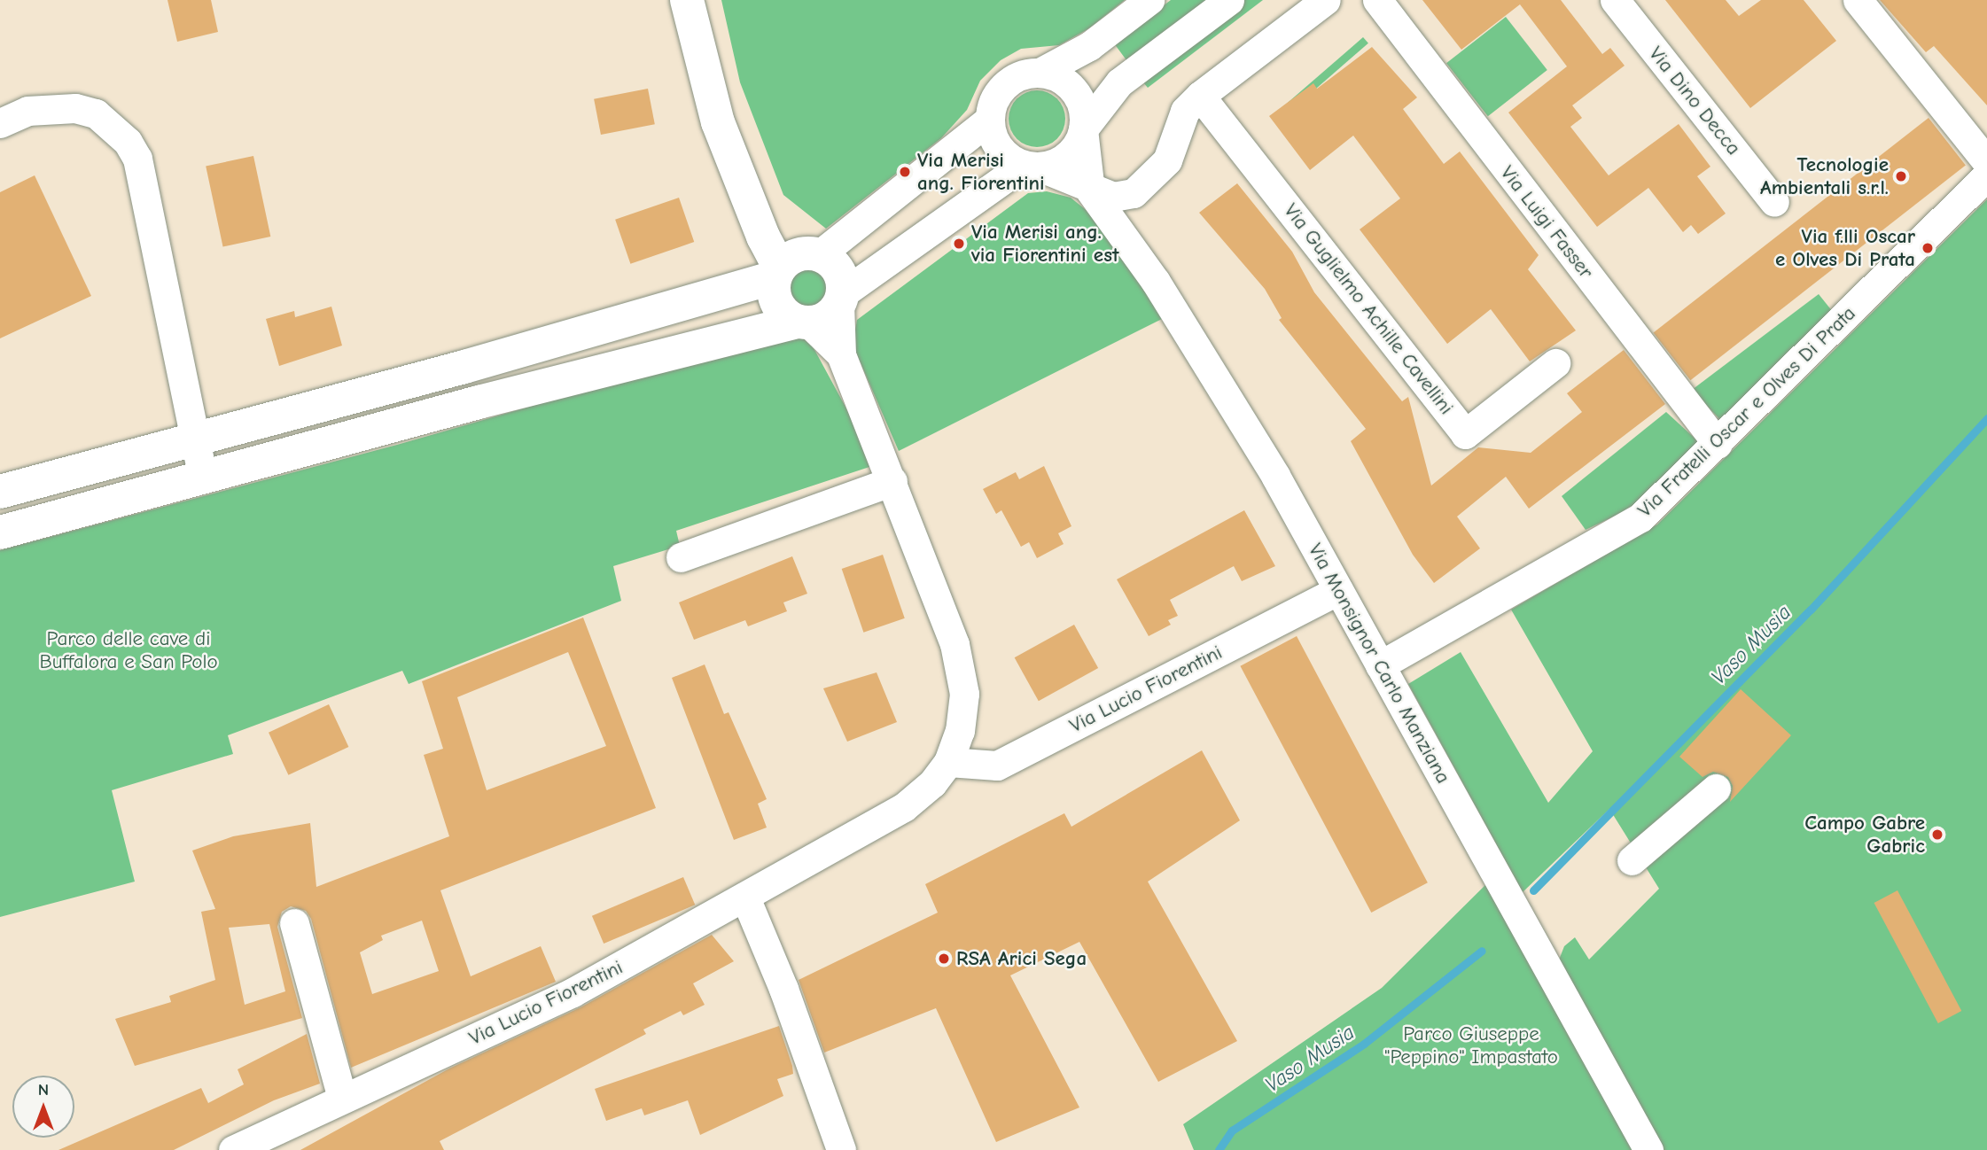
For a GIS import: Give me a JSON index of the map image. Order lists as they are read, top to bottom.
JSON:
{
  "streets": {
    "street": [
      "Via Dino Decca",
      "Via Luigi Fasser",
      "Via Guglielmo Achille Cavellini",
      "Via Fratelli Oscar e Olves Di Prata",
      "Via Monsignor Carlo Manziana",
      "Via Lucio Fiorentini"
    ]
  },
  "crossings": [
    ["Via Luigi Fasser", "Via Fratelli Oscar e Olves Di Prata"],
    ["Via Fratelli Oscar e Olves Di Prata", "Via Monsignor Carlo Manziana"],
    ["Via Monsignor Carlo Manziana", "Via Lucio Fiorentini"]
  ],
  "water": ["Vaso Musia"],
  "parks": ["Parco delle cave di Buffalora e San Polo", "Parco Giuseppe \"Peppino\" Impastato"],
  "places": [
    "Via Merisi ang. Fiorentini",
    "Tecnologie Ambientali s.r.l.",
    "Via Merisi ang. via Fiorentini est",
    "Via f.lli Oscar e Olves Di Prata",
    "Campo Gabre Gabric",
    "RSA Arici Sega"
  ],
  "north": "top"
}
